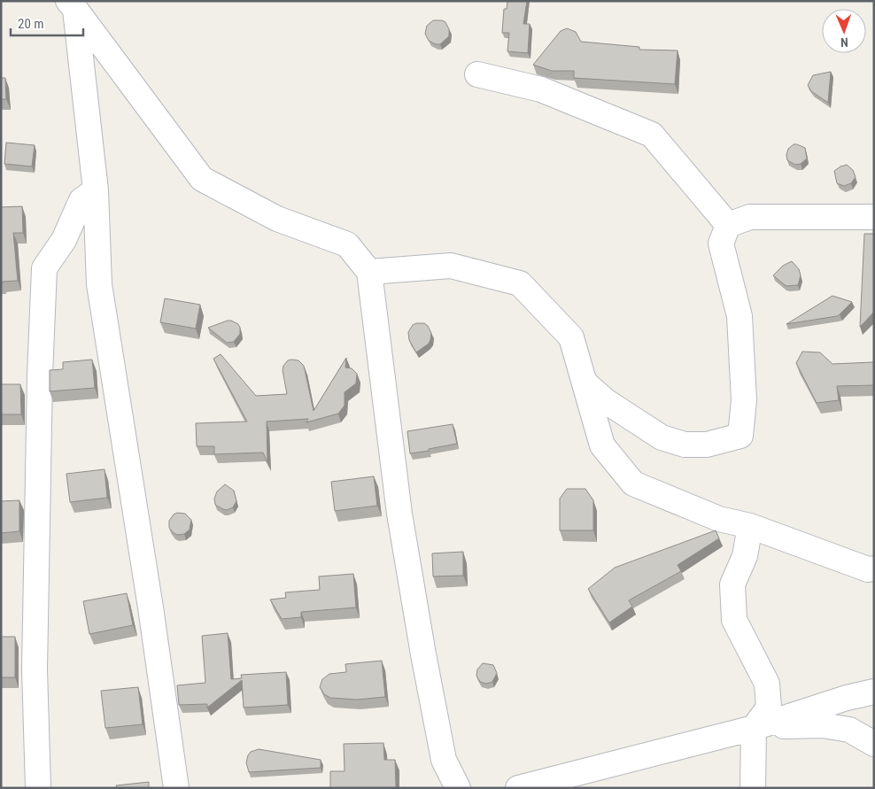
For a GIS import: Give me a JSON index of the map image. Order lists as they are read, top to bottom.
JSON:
{
  "scale_bar": "20 m",
  "north": "bottom"
}
